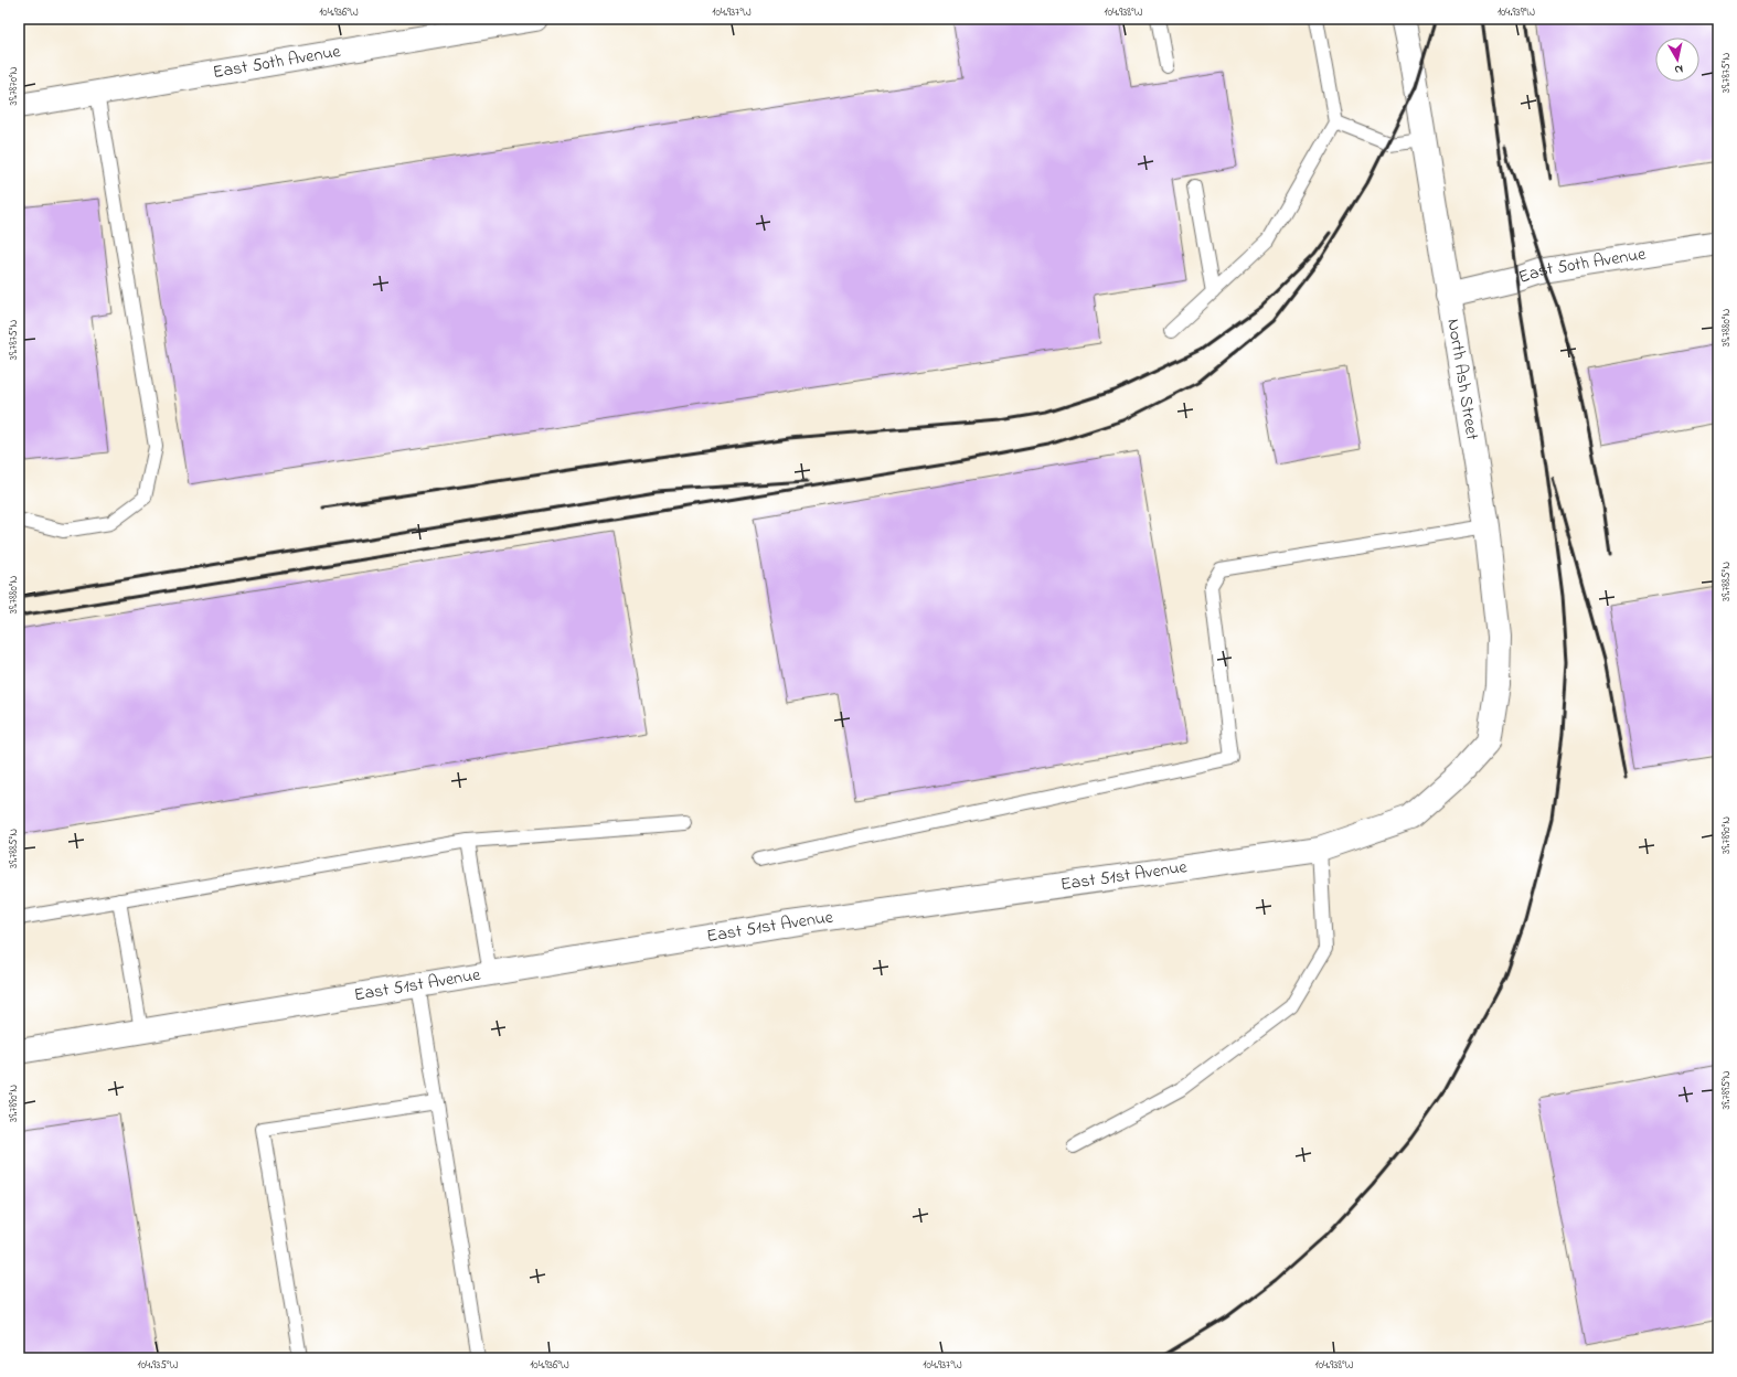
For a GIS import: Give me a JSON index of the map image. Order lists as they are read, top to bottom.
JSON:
{
  "streets": {
    "street": ["East 50th Avenue", "North Ash Street", "East 51st Avenue"]
  },
  "crossings": [
    ["East 50th Avenue", "North Ash Street"],
    ["North Ash Street", "East 51st Avenue"]
  ],
  "north": "bottom",
  "coordinates": [
    "104.936°W",
    "104.937°W",
    "104.938°W",
    "104.939°W",
    "39.7875°N",
    "39.7870°N",
    "39.7880°N",
    "39.7885°N",
    "39.7890°N",
    "39.7895°N",
    "104.935°W"
  ]
}
